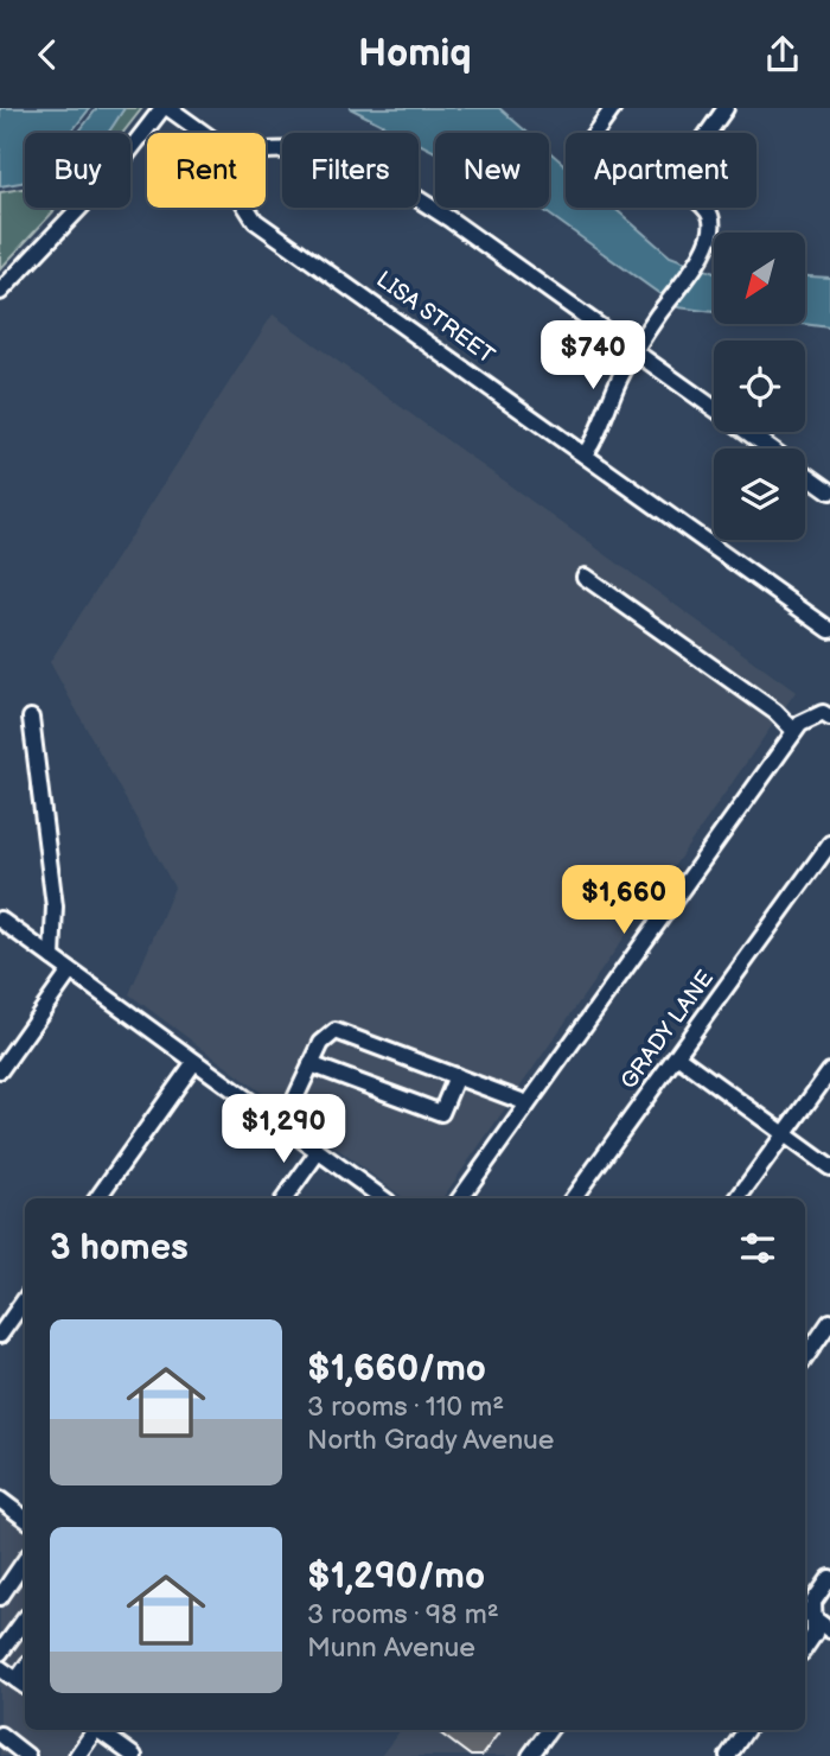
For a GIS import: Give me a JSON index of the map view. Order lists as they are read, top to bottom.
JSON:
{
  "streets": {
    "street": ["LISA STREET", "GRADY LANE"]
  },
  "north": "bottom left",
  "page": {
    "header": "Homiq",
    "chip": [
      "Buy",
      "Rent",
      "Filters",
      "New",
      "Apartment"
    ],
    "price": ["$740", "$1,660", "$1,290"],
    "heading": "3 homes",
    "list": [
      {
        "name": "$1,660/mo",
        "note": "3 rooms · 110 m² · North Grady Avenue"
      },
      {
        "name": "$1,290/mo",
        "note": "3 rooms · 98 m² · Munn Avenue"
      }
    ]
  }
}
